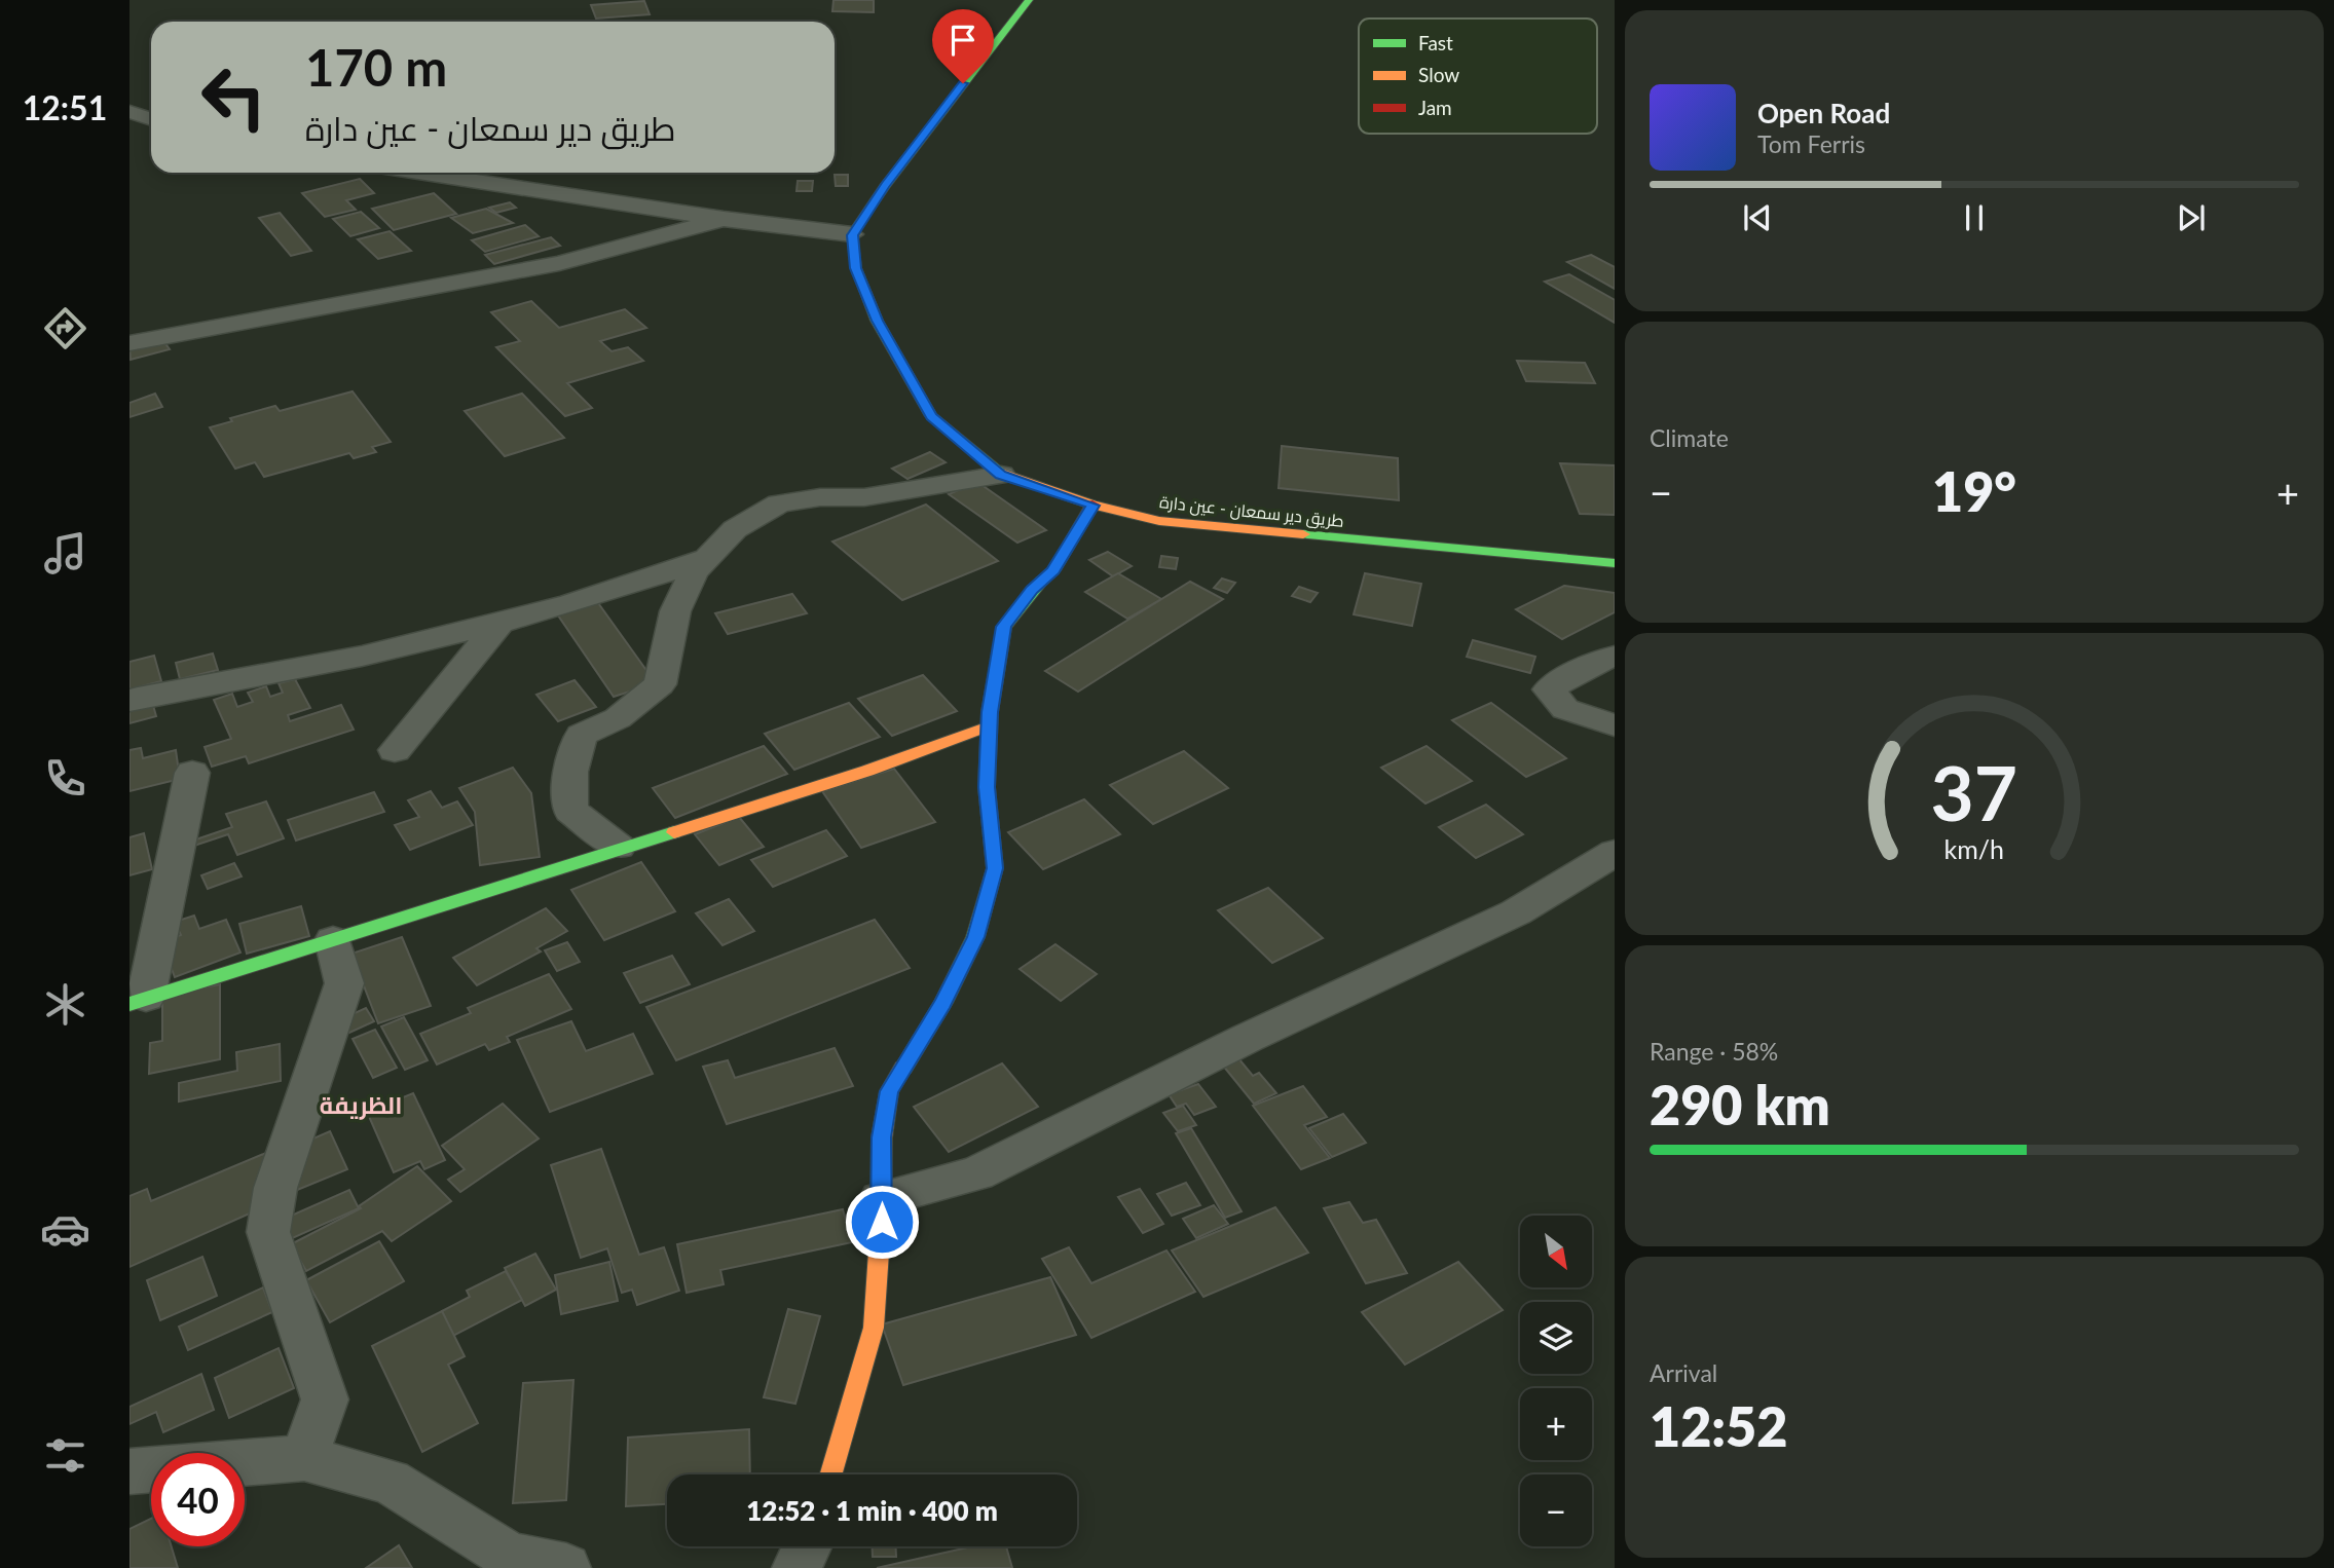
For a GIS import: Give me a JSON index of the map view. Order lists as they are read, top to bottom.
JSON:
{
  "streets": {
    "main road": ["طريق دير سمعان - عين دارة"]
  },
  "districts": ["الظريفة"],
  "legend": ["Fast", "Slow", "Jam"],
  "north": "bottom right",
  "page": {
    "tabs": "12:51",
    "turn": ["170 m", "طريق دير سمعان - عين دارة"],
    "song": ["Open Road", "Tom Ferris"],
    "tile": [
      "Climate",
      ["Range · 58%", "290 km"],
      ["Arrival", "12:52"]
    ],
    "heat": ["−", "19°", "+"],
    "map_buttons": ["+", "−"],
    "limit": "40",
    "trip": "12:52 · 1 min · 400 m",
    "gauge": ["37", "km/h"]
  }
}
